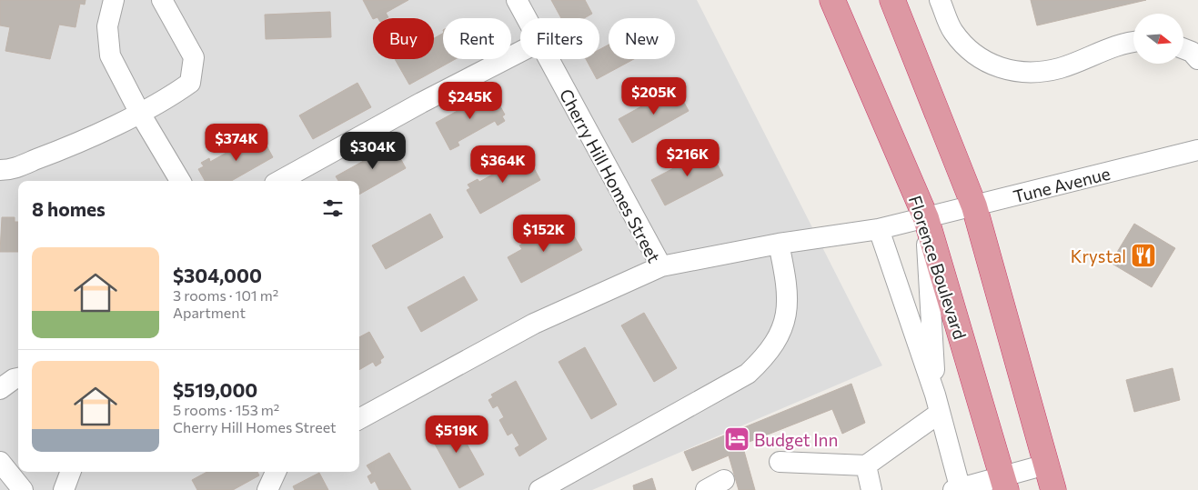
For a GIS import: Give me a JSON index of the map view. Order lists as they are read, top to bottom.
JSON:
{
  "streets": {
    "highway": ["Florence Boulevard"],
    "street": ["Cherry Hill Homes Street", "Tune Avenue"]
  },
  "crossings": [
    ["Cherry Hill Homes Street", "Tune Avenue"],
    ["Tune Avenue", "Florence Boulevard"]
  ],
  "places": {
    "restaurant": ["Krystal"],
    "hotel": ["Budget Inn"]
  },
  "north": "right",
  "page": {
    "chip": [
      "Buy",
      "Rent",
      "Filters",
      "New"
    ],
    "price": [
      "$205K",
      "$245K",
      "$374K",
      "$304K",
      "$216K",
      "$364K",
      "$152K",
      "$519K"
    ],
    "heading": "8 homes",
    "list": [
      {
        "name": "$304,000",
        "note": "3 rooms · 101 m² · Apartment"
      },
      {
        "name": "$519,000",
        "note": "5 rooms · 153 m² · Cherry Hill Homes Street"
      }
    ]
  }
}
